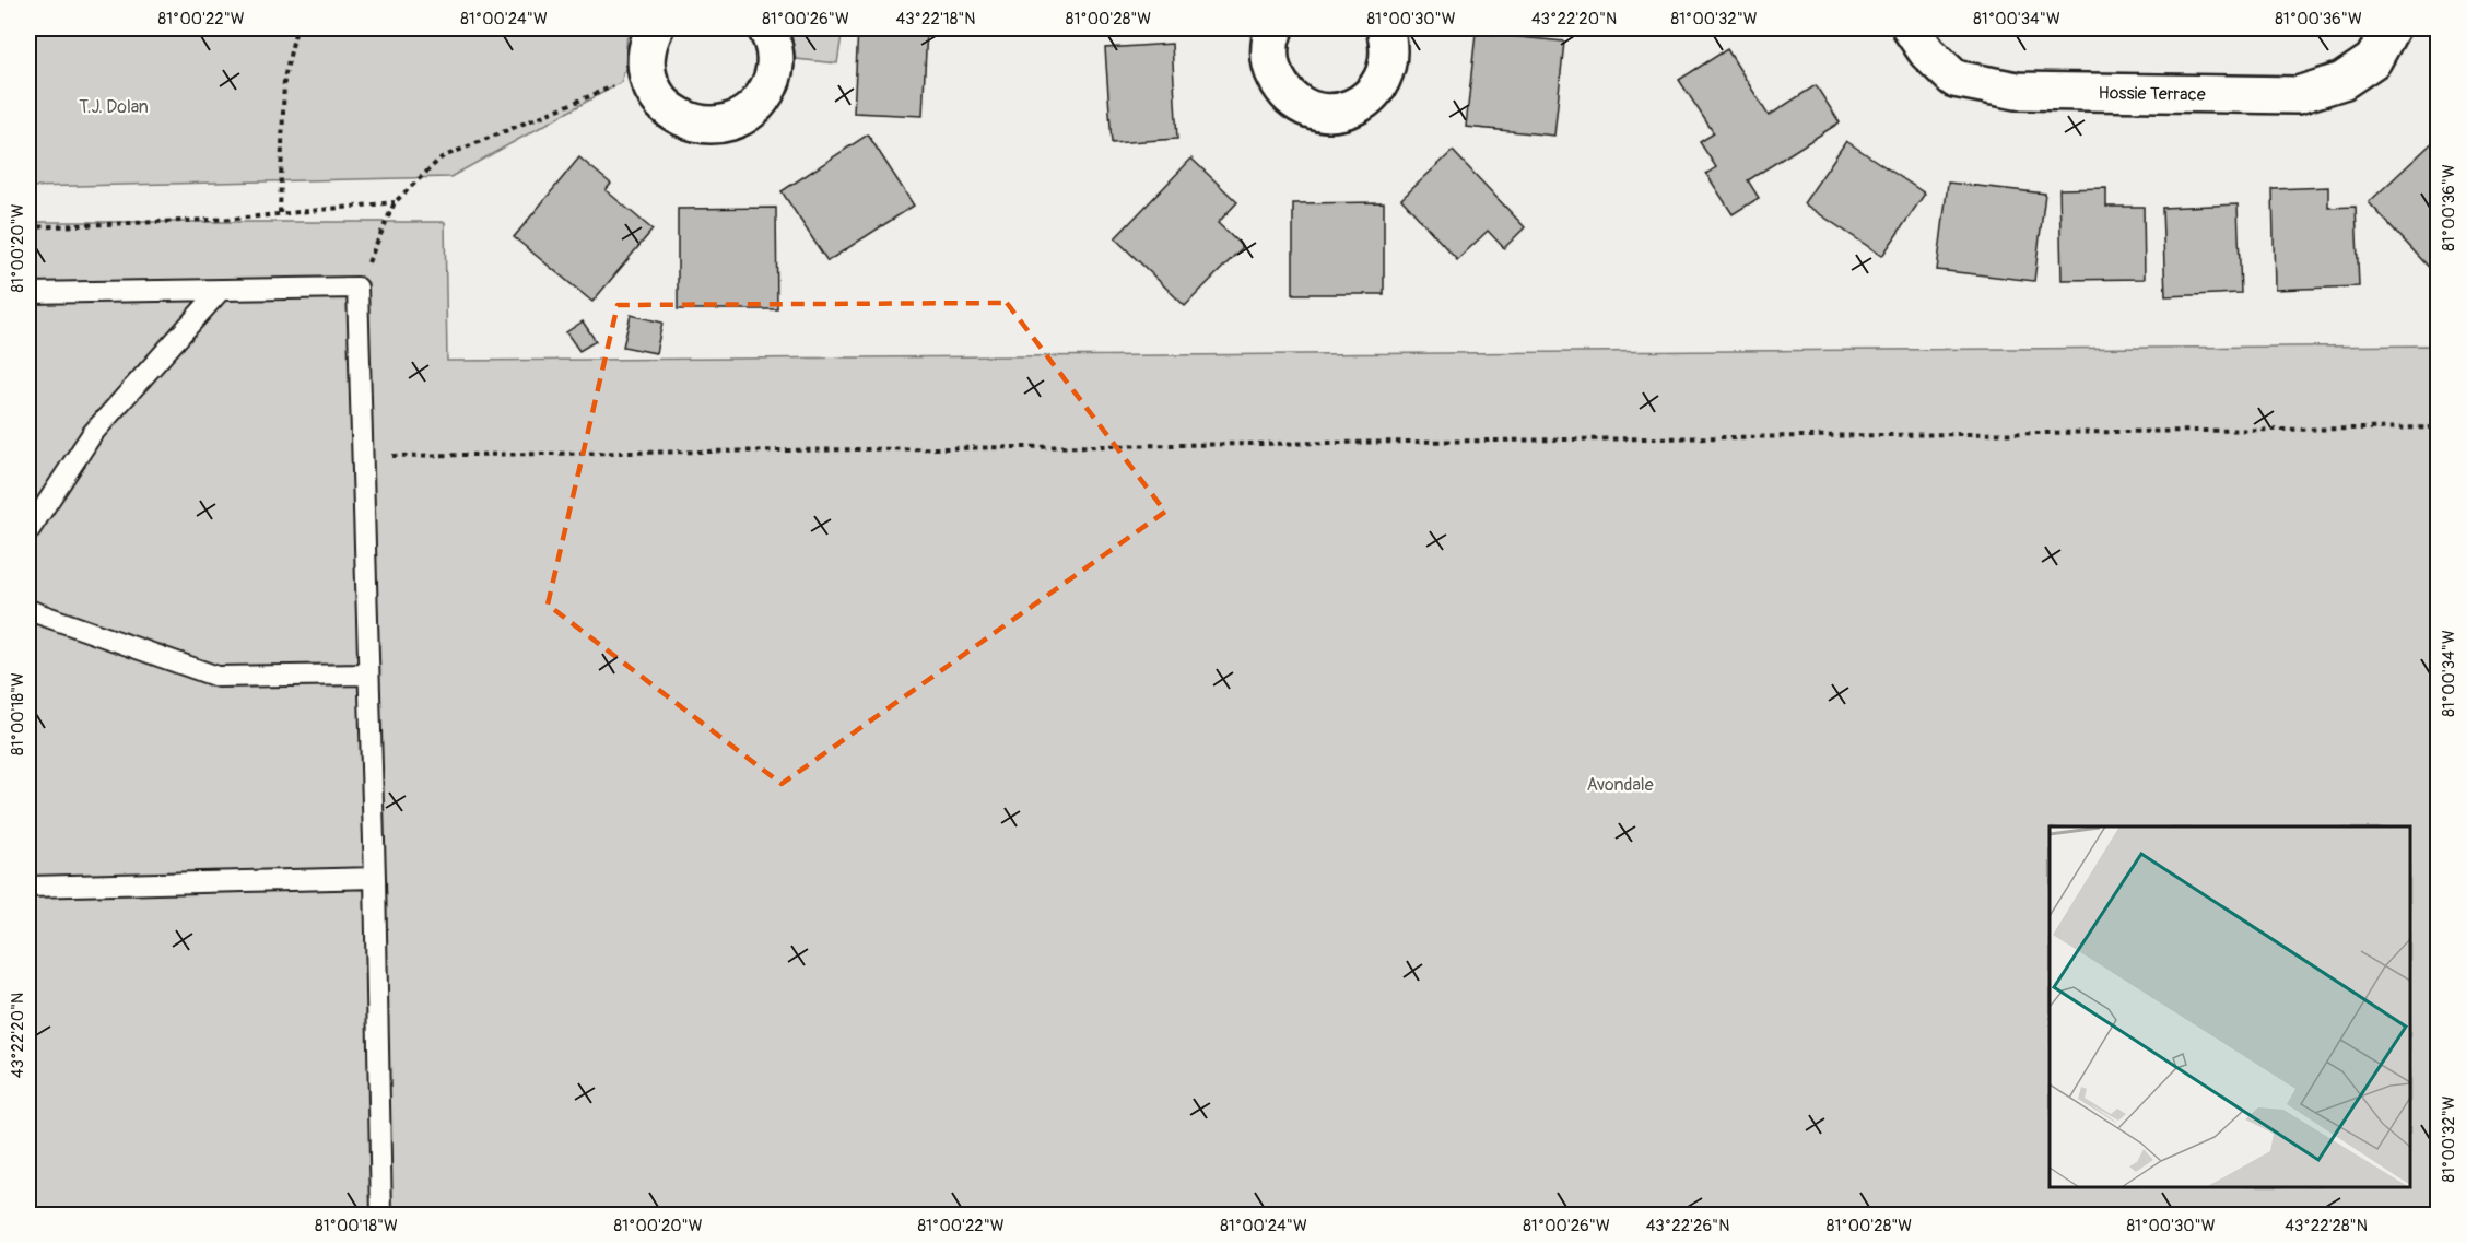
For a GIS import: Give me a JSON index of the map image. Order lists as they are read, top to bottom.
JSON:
{
  "streets": {
    "street": ["Hossie Terrace"]
  },
  "parks": ["T.J. Dolan", "Avondale"],
  "coordinates": [
    "81°00'22\"W",
    "81°00'24\"W",
    "81°00'26\"W",
    "43°22'18\"N",
    "81°00'28\"W",
    "81°00'30\"W",
    "43°22'20\"N",
    "81°00'32\"W",
    "81°00'34\"W",
    "81°00'36\"W",
    "81°00'20\"W",
    "81°00'18\"W",
    "43°22'26\"N",
    "43°22'28\"N"
  ]
}
